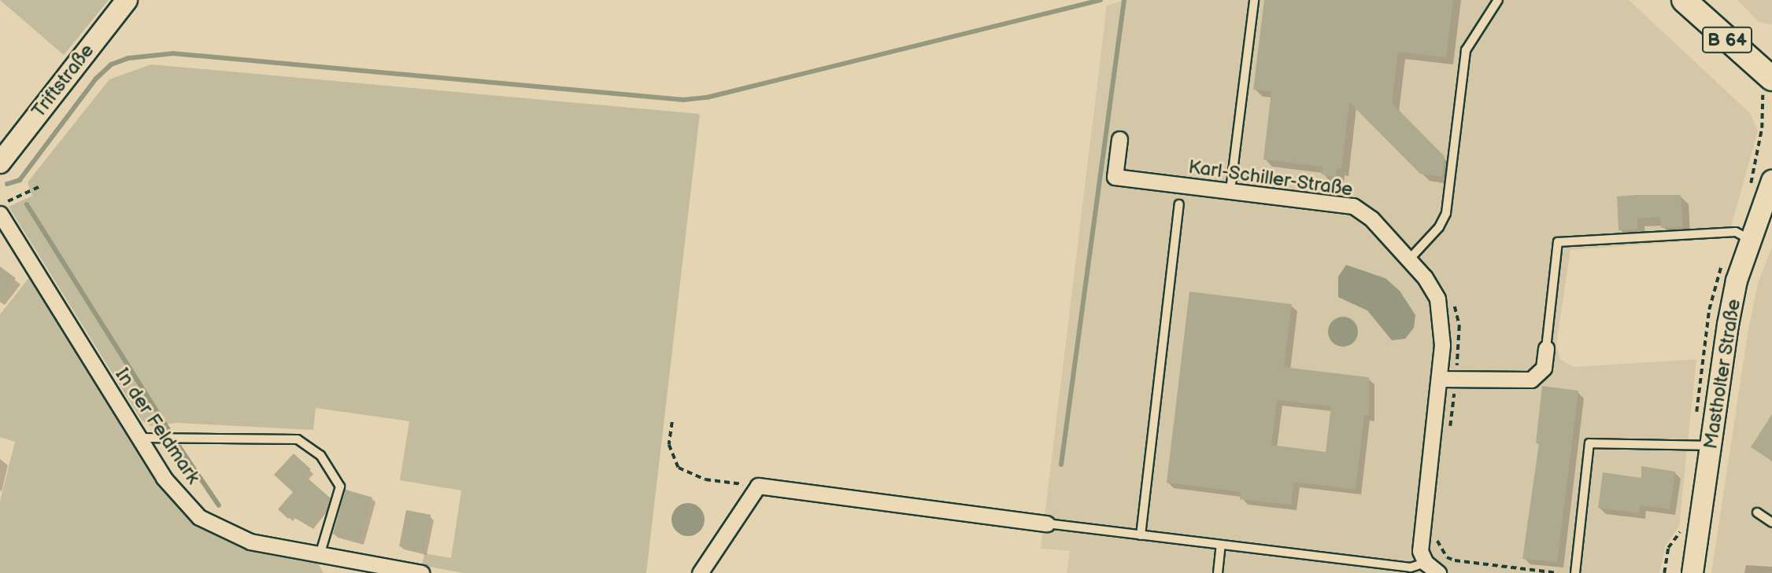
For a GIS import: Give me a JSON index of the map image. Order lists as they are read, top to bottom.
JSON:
{
  "streets": {
    "main road": ["B 64", "Triftstraße", "Mastholter Straße"],
    "street": ["Karl-Schiller-Straße", "In der Feldmark"]
  }
}
